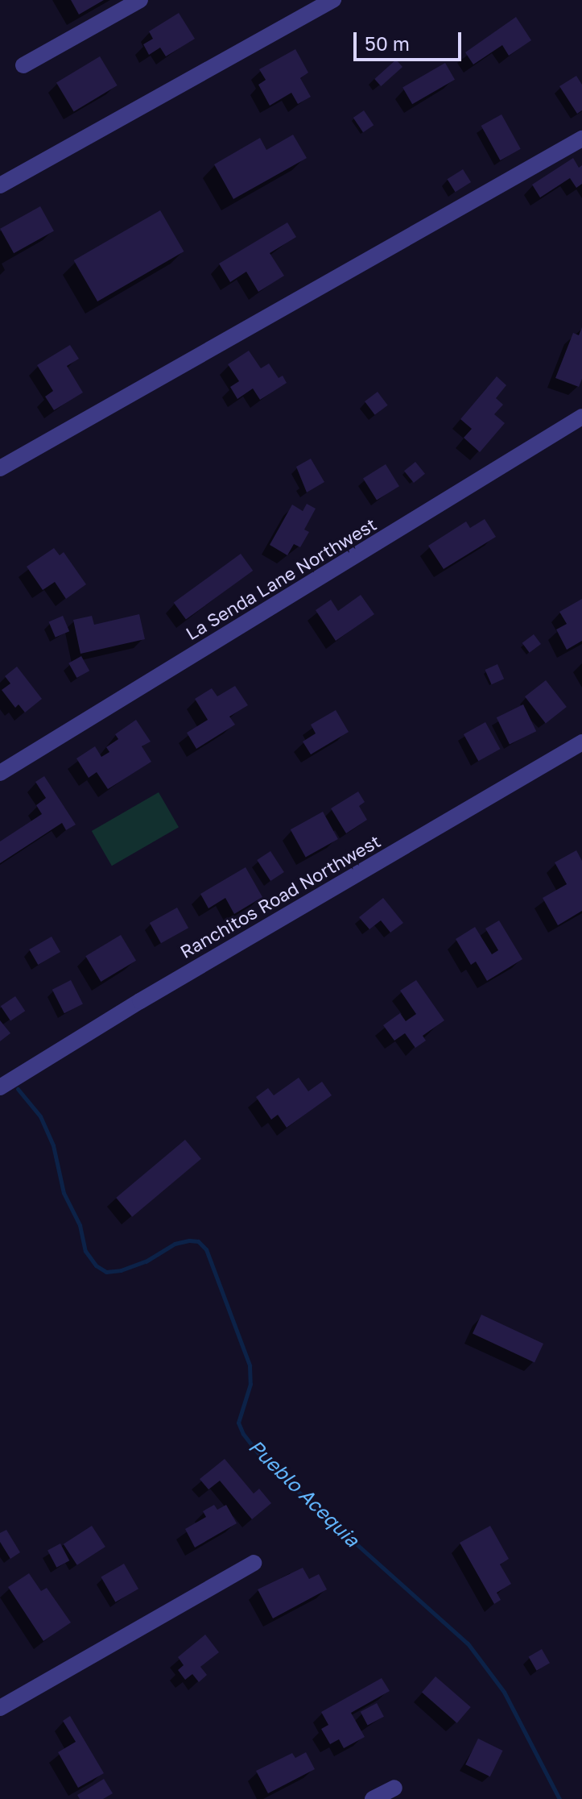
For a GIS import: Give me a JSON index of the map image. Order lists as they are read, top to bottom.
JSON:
{
  "streets": {
    "street": ["La Senda Lane Northwest", "Ranchitos Road Northwest"]
  },
  "water": ["Pueblo Acequia"],
  "scale_bar": "50 m"
}
